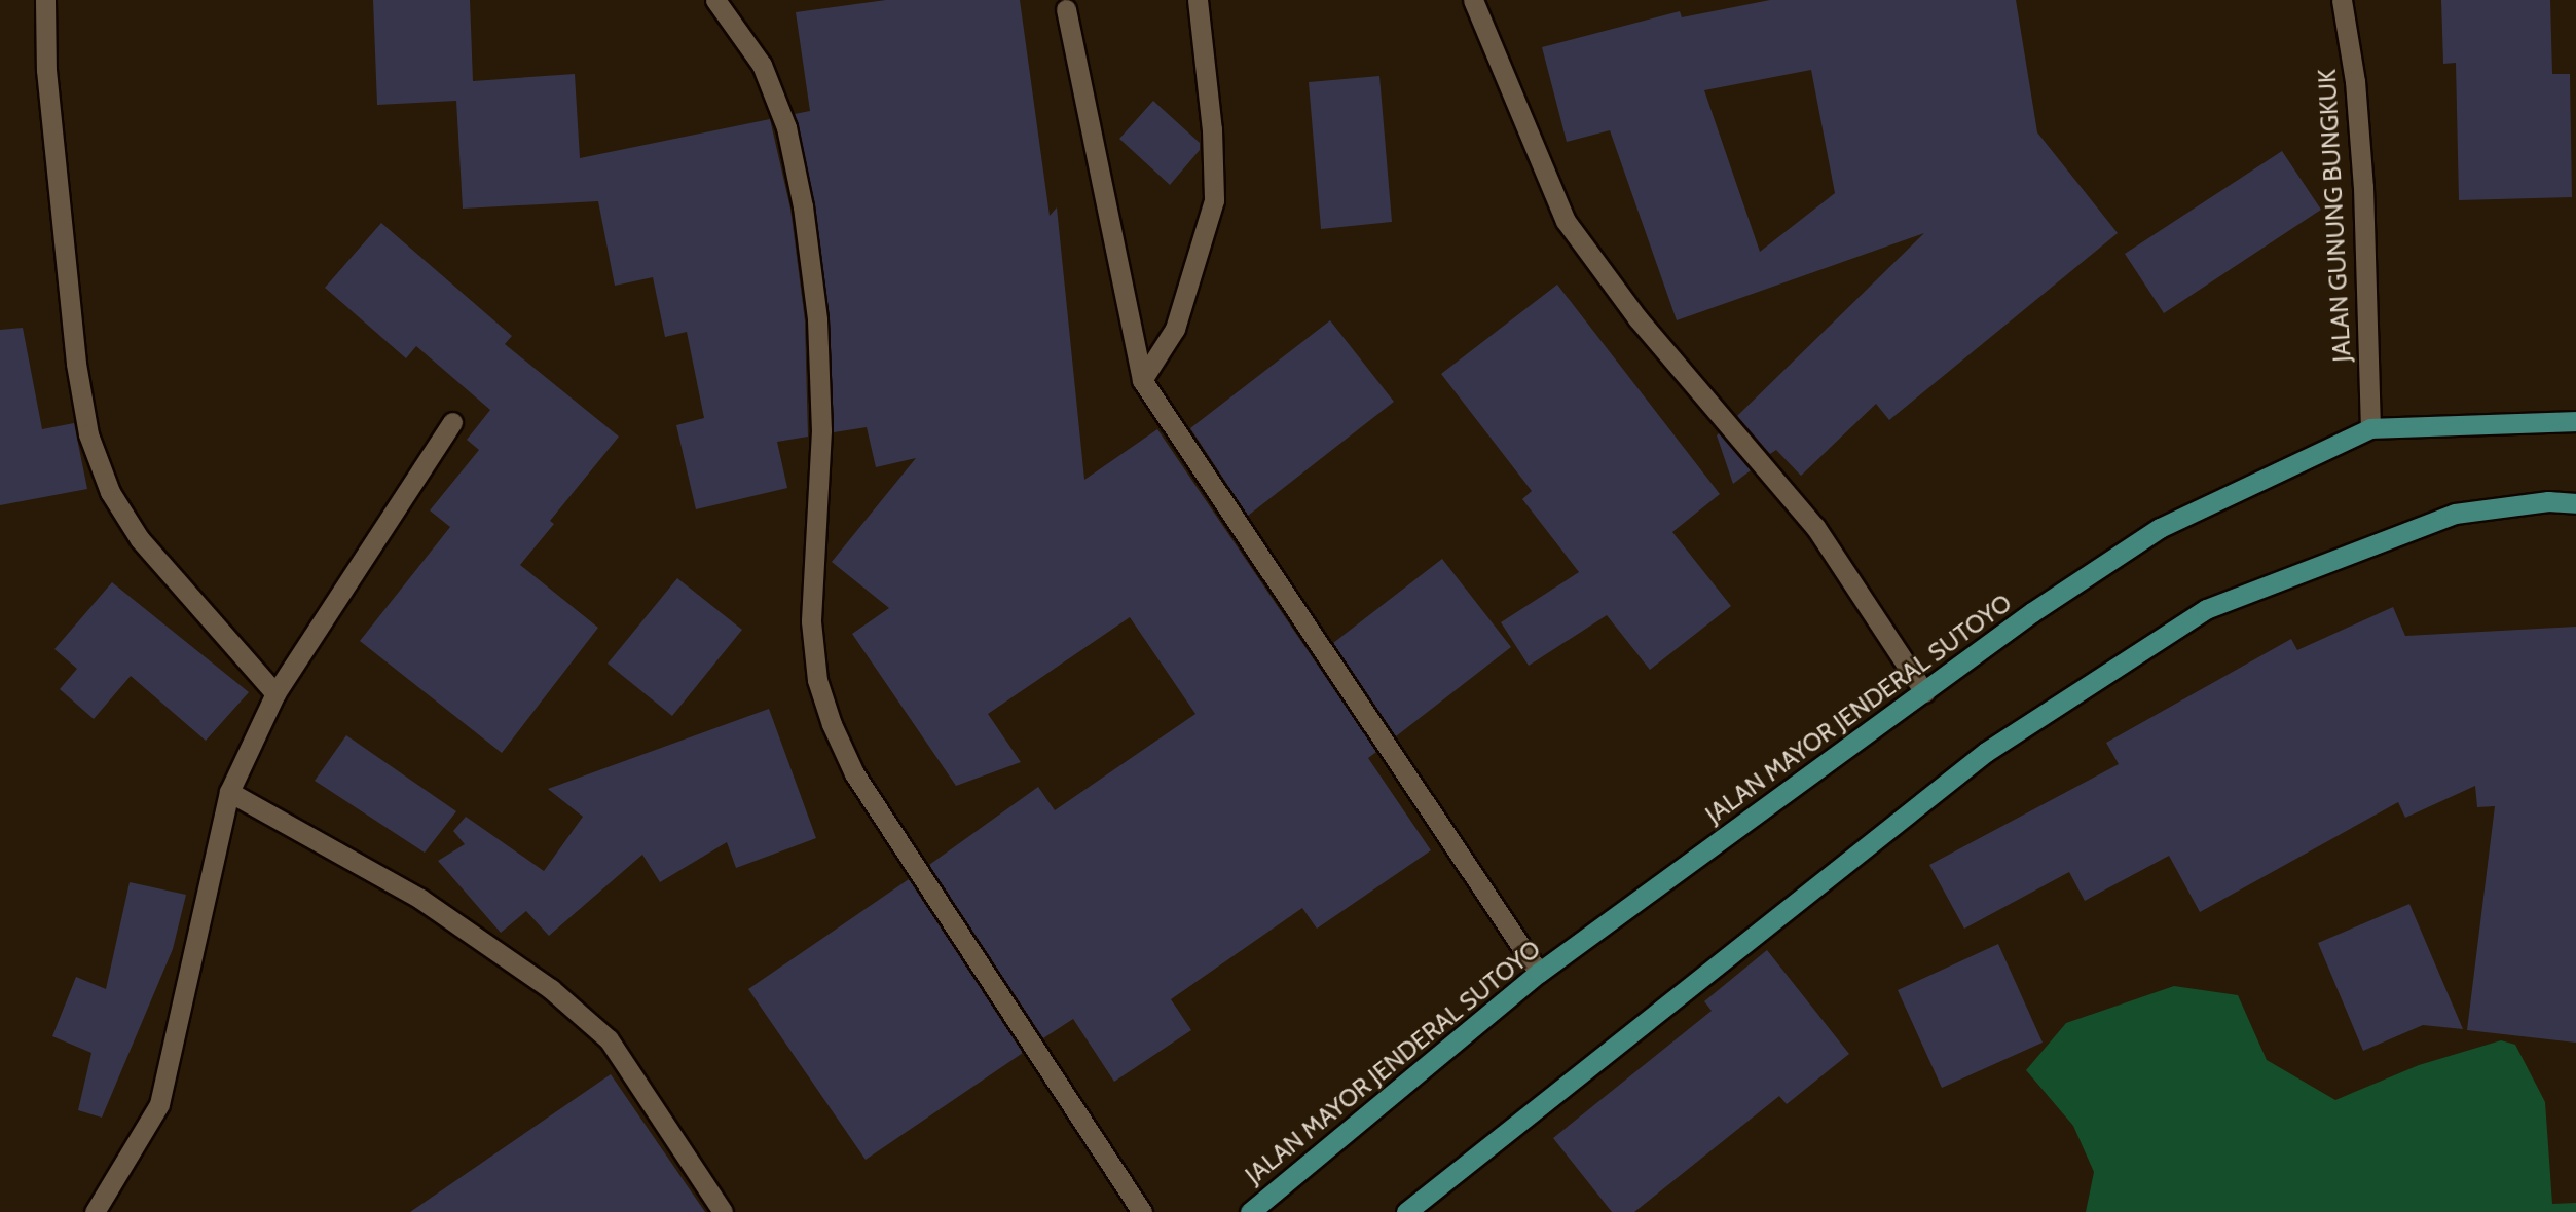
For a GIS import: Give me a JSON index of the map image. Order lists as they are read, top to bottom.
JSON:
{
  "streets": {
    "main road": ["JALAN MAYOR JENDERAL SUTOYO"],
    "street": ["JALAN GUNUNG BUNGKUK"]
  },
  "crossings": [
    ["JALAN GUNUNG BUNGKUK", "JALAN MAYOR JENDERAL SUTOYO"]
  ]
}
